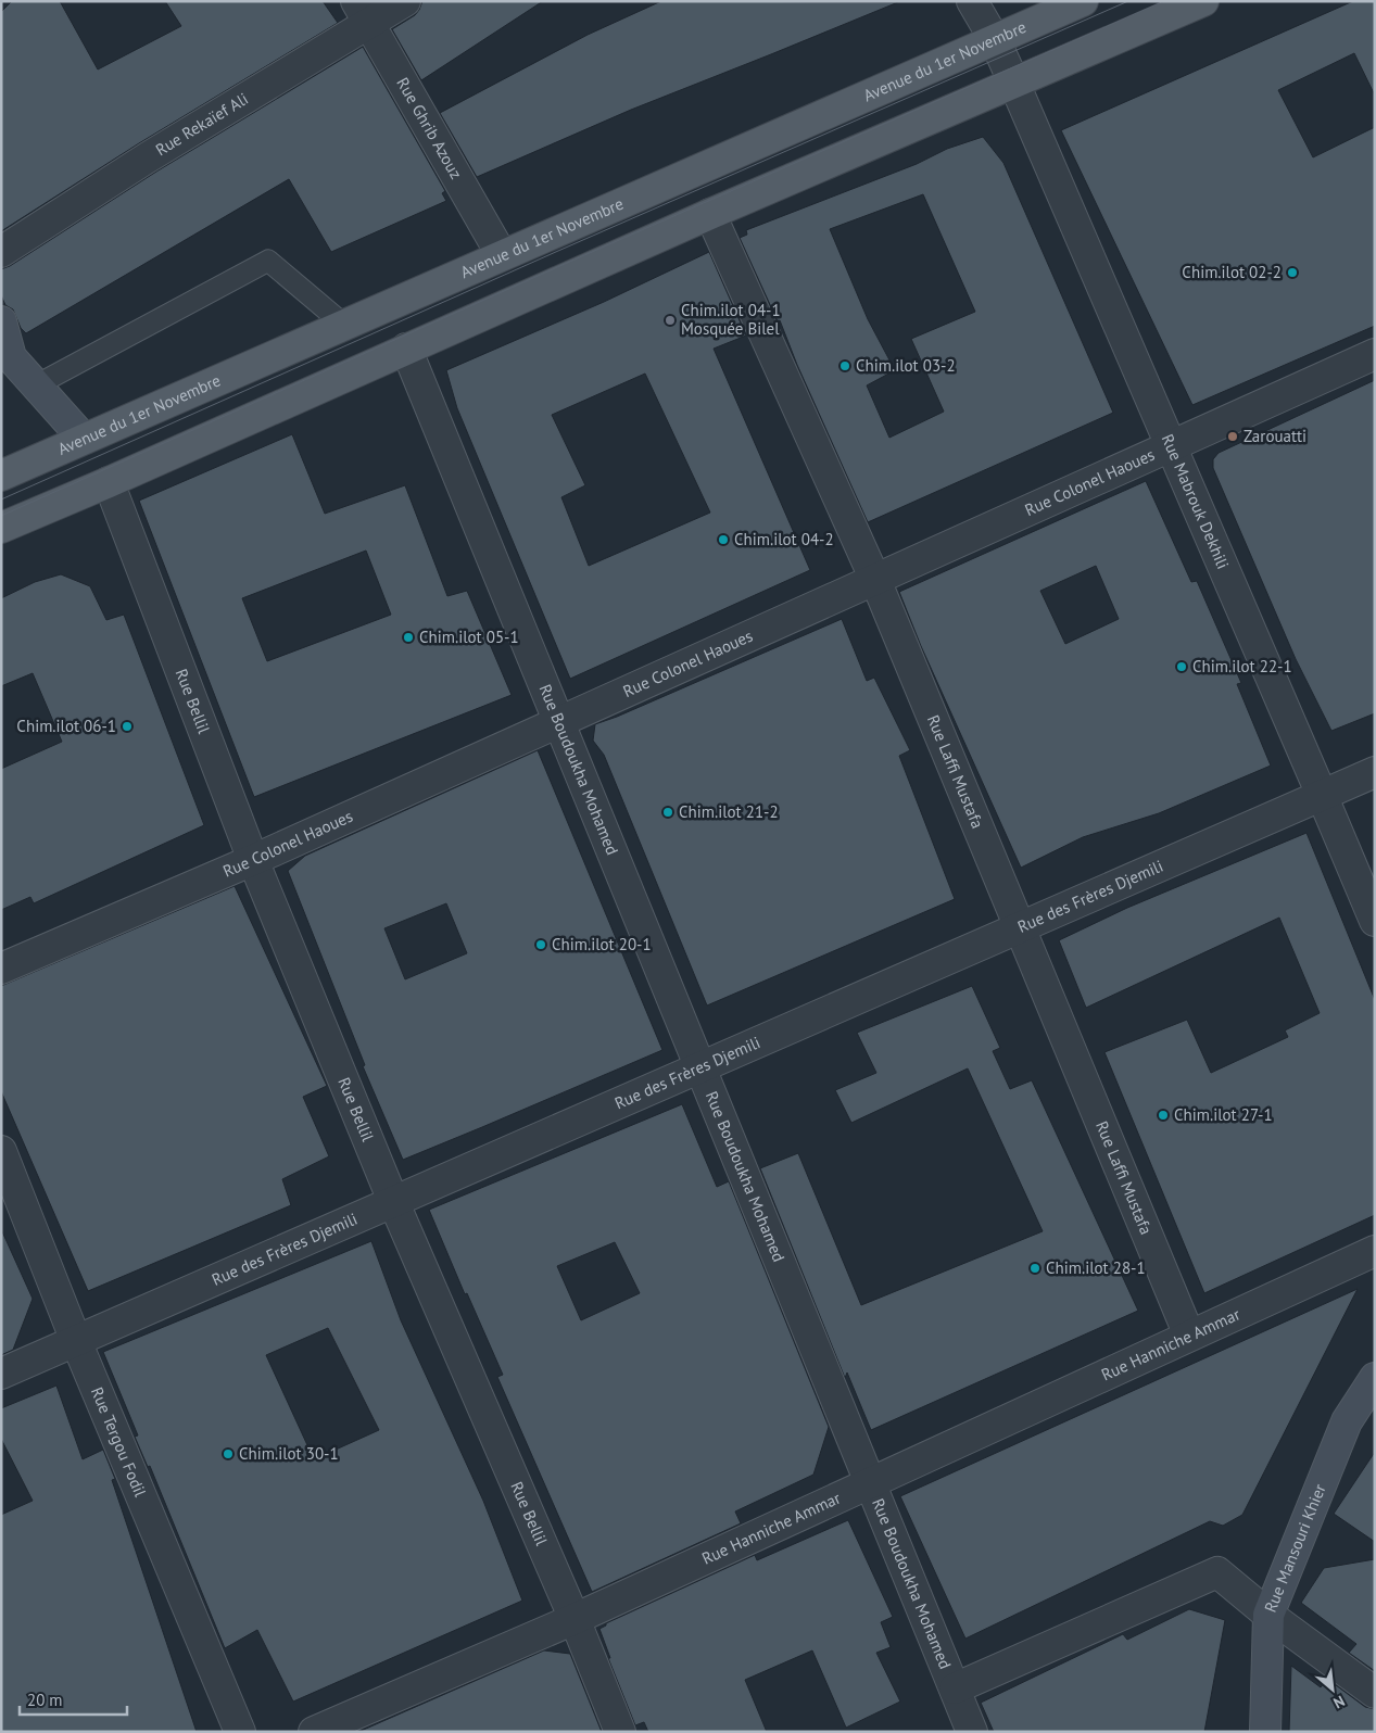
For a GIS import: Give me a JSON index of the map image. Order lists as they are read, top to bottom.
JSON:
{
  "streets": {
    "main road": ["Avenue du 1er Novembre"],
    "street": [
      "Rue Rekaïef Ali",
      "Rue Ghrib Azouz",
      "Rue Colonel Haoues",
      "Rue Mabrouk Dekhili",
      "Rue Bellil",
      "Rue Boudoukha Mohamed",
      "Rue Laffi Mustafa",
      "Rue des Frères Djemili",
      "Rue Hanniche Ammar",
      "Rue Tergou Fodil",
      "Rue Mansouri Khier"
    ]
  },
  "crossings": [
    ["Avenue du 1er Novembre", "Rue Ghrib Azouz"],
    ["Avenue du 1er Novembre", "Rue Mabrouk Dekhili"],
    ["Rue Rekaïef Ali", "Rue Ghrib Azouz"],
    ["Rue Colonel Haoues", "Rue Mabrouk Dekhili"],
    ["Rue Colonel Haoues", "Rue Bellil"],
    ["Rue Colonel Haoues", "Rue Boudoukha Mohamed"],
    ["Rue Colonel Haoues", "Rue Laffi Mustafa"],
    ["Rue Mabrouk Dekhili", "Rue des Frères Djemili"],
    ["Rue Bellil", "Rue des Frères Djemili"],
    ["Rue Bellil", "Rue Hanniche Ammar"],
    ["Rue Boudoukha Mohamed", "Rue des Frères Djemili"],
    ["Rue Boudoukha Mohamed", "Rue Hanniche Ammar"],
    ["Rue Laffi Mustafa", "Rue des Frères Djemili"],
    ["Rue Laffi Mustafa", "Rue Hanniche Ammar"],
    ["Rue des Frères Djemili", "Rue Tergou Fodil"]
  ],
  "places": [
    "Chim.ilot 02-2",
    "Chim.ilot 04-1 Mosquée Bilel",
    "Chim.ilot 03-2",
    "Zarouatti",
    "Chim.ilot 04-2",
    "Chim.ilot 05-1",
    "Chim.ilot 22-1",
    "Chim.ilot 06-1",
    "Chim.ilot 21-2",
    "Chim.ilot 20-1",
    "Chim.ilot 27-1",
    "Chim.ilot 28-1",
    "Chim.ilot 30-1"
  ],
  "scale_bar": "20 m",
  "north": "bottom right"
}
